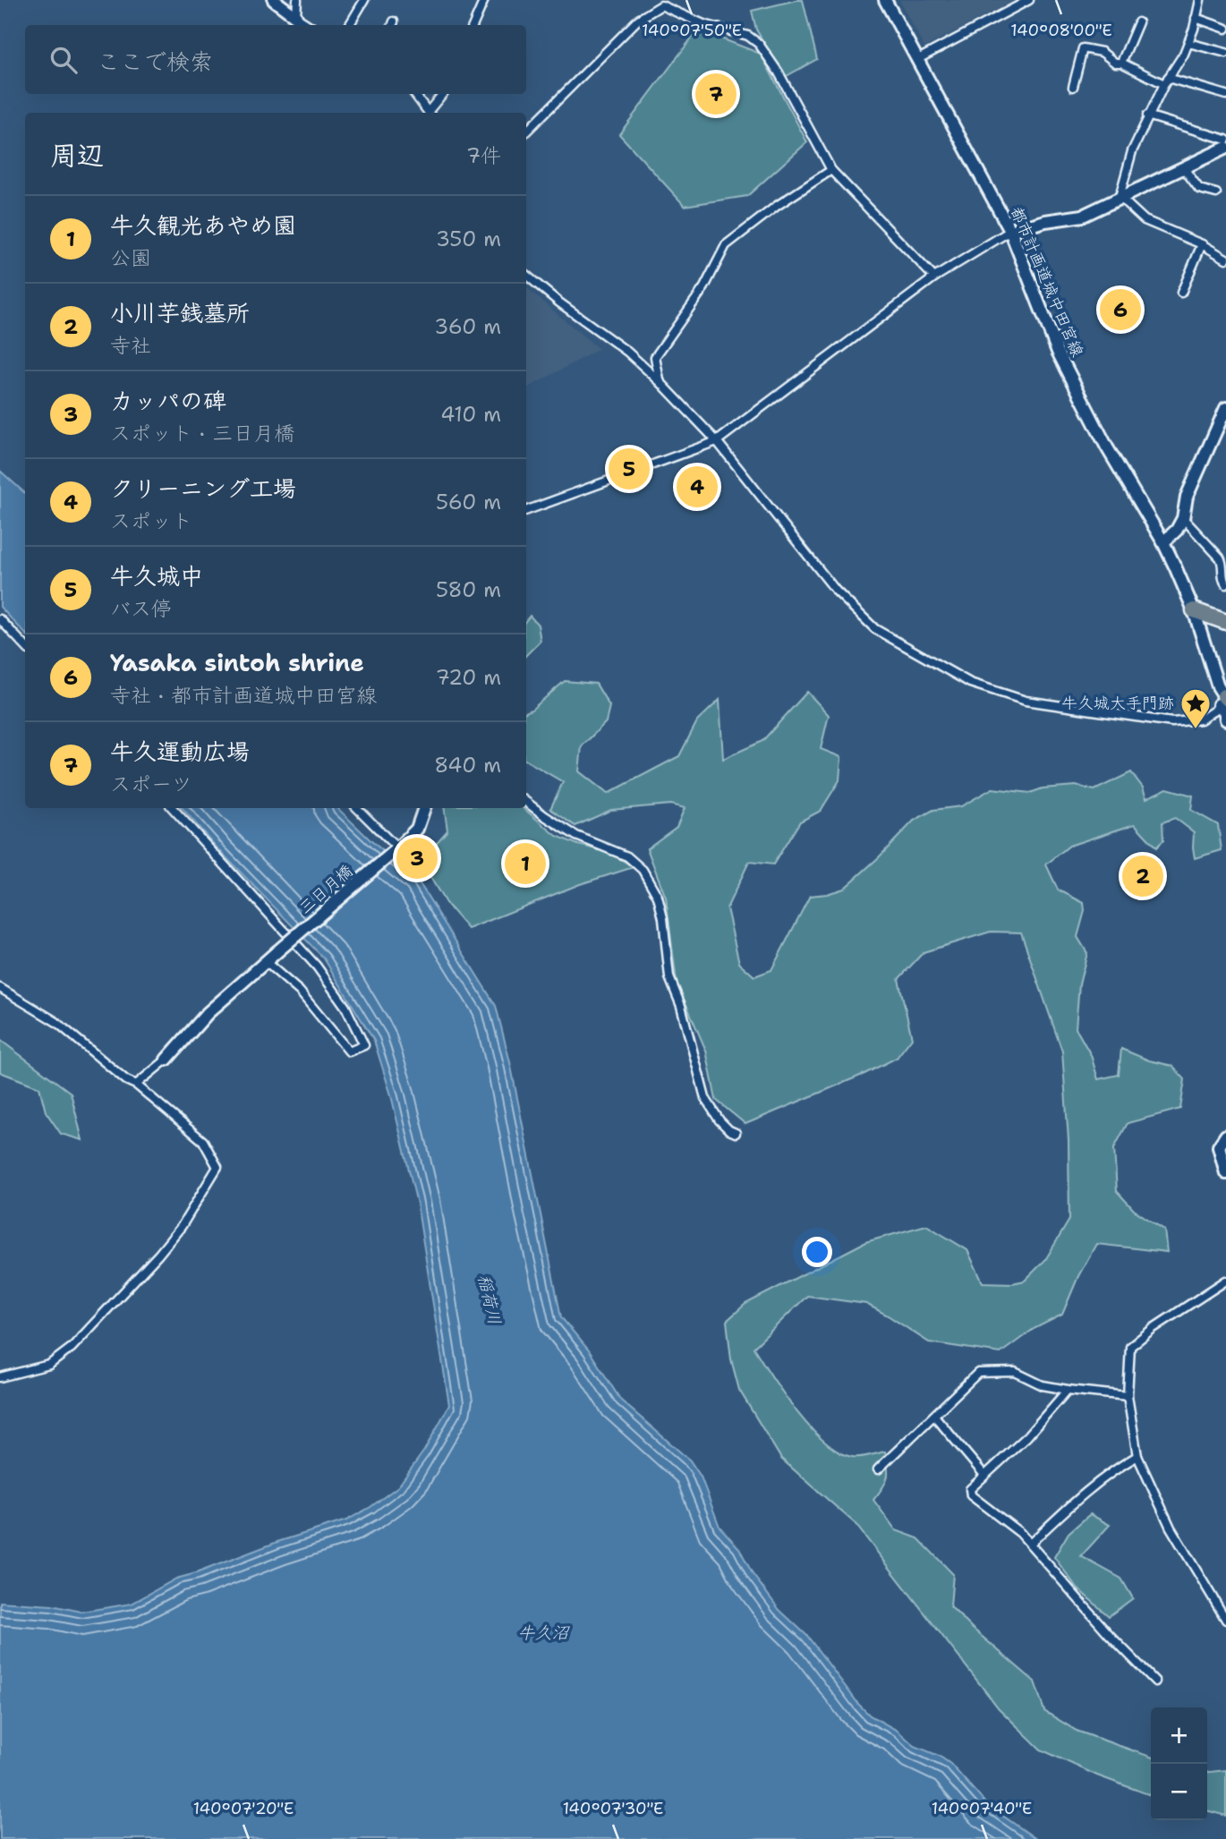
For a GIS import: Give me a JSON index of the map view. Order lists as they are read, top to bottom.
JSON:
{
  "streets": {
    "street": ["都市計画道城中田宮線", "三日月橋"]
  },
  "water": ["稲荷川", "牛久沼"],
  "places": {
    "place": ["牛久城大手門跡"]
  },
  "page": {
    "search": "ここで検索",
    "pins": [
      "7",
      "6",
      "5",
      "4",
      "3",
      "1",
      "2"
    ],
    "heading": ["周辺", "7件"],
    "list": [
      {
        "mark": "1",
        "name": "牛久観光あやめ園",
        "note": "公園",
        "value": "350 m"
      },
      {
        "mark": "2",
        "name": "小川芋銭墓所",
        "note": "寺社",
        "value": "360 m"
      },
      {
        "mark": "3",
        "name": "カッパの碑",
        "note": "スポット · 三日月橋",
        "value": "410 m"
      },
      {
        "mark": "4",
        "name": "クリーニング工場",
        "note": "スポット",
        "value": "560 m"
      },
      {
        "mark": "5",
        "name": "牛久城中",
        "note": "バス停",
        "value": "580 m"
      },
      {
        "mark": "6",
        "name": "Yasaka sintoh shrine",
        "note": "寺社 · 都市計画道城中田宮線",
        "value": "720 m"
      },
      {
        "mark": "7",
        "name": "牛久運動広場",
        "note": "スポーツ",
        "value": "840 m"
      }
    ],
    "map_buttons": ["+", "−"]
  },
  "coordinates": [
    "140°07'50\"E",
    "140°08'00\"E",
    "140°07'20\"E",
    "140°07'30\"E",
    "140°07'40\"E"
  ]
}
